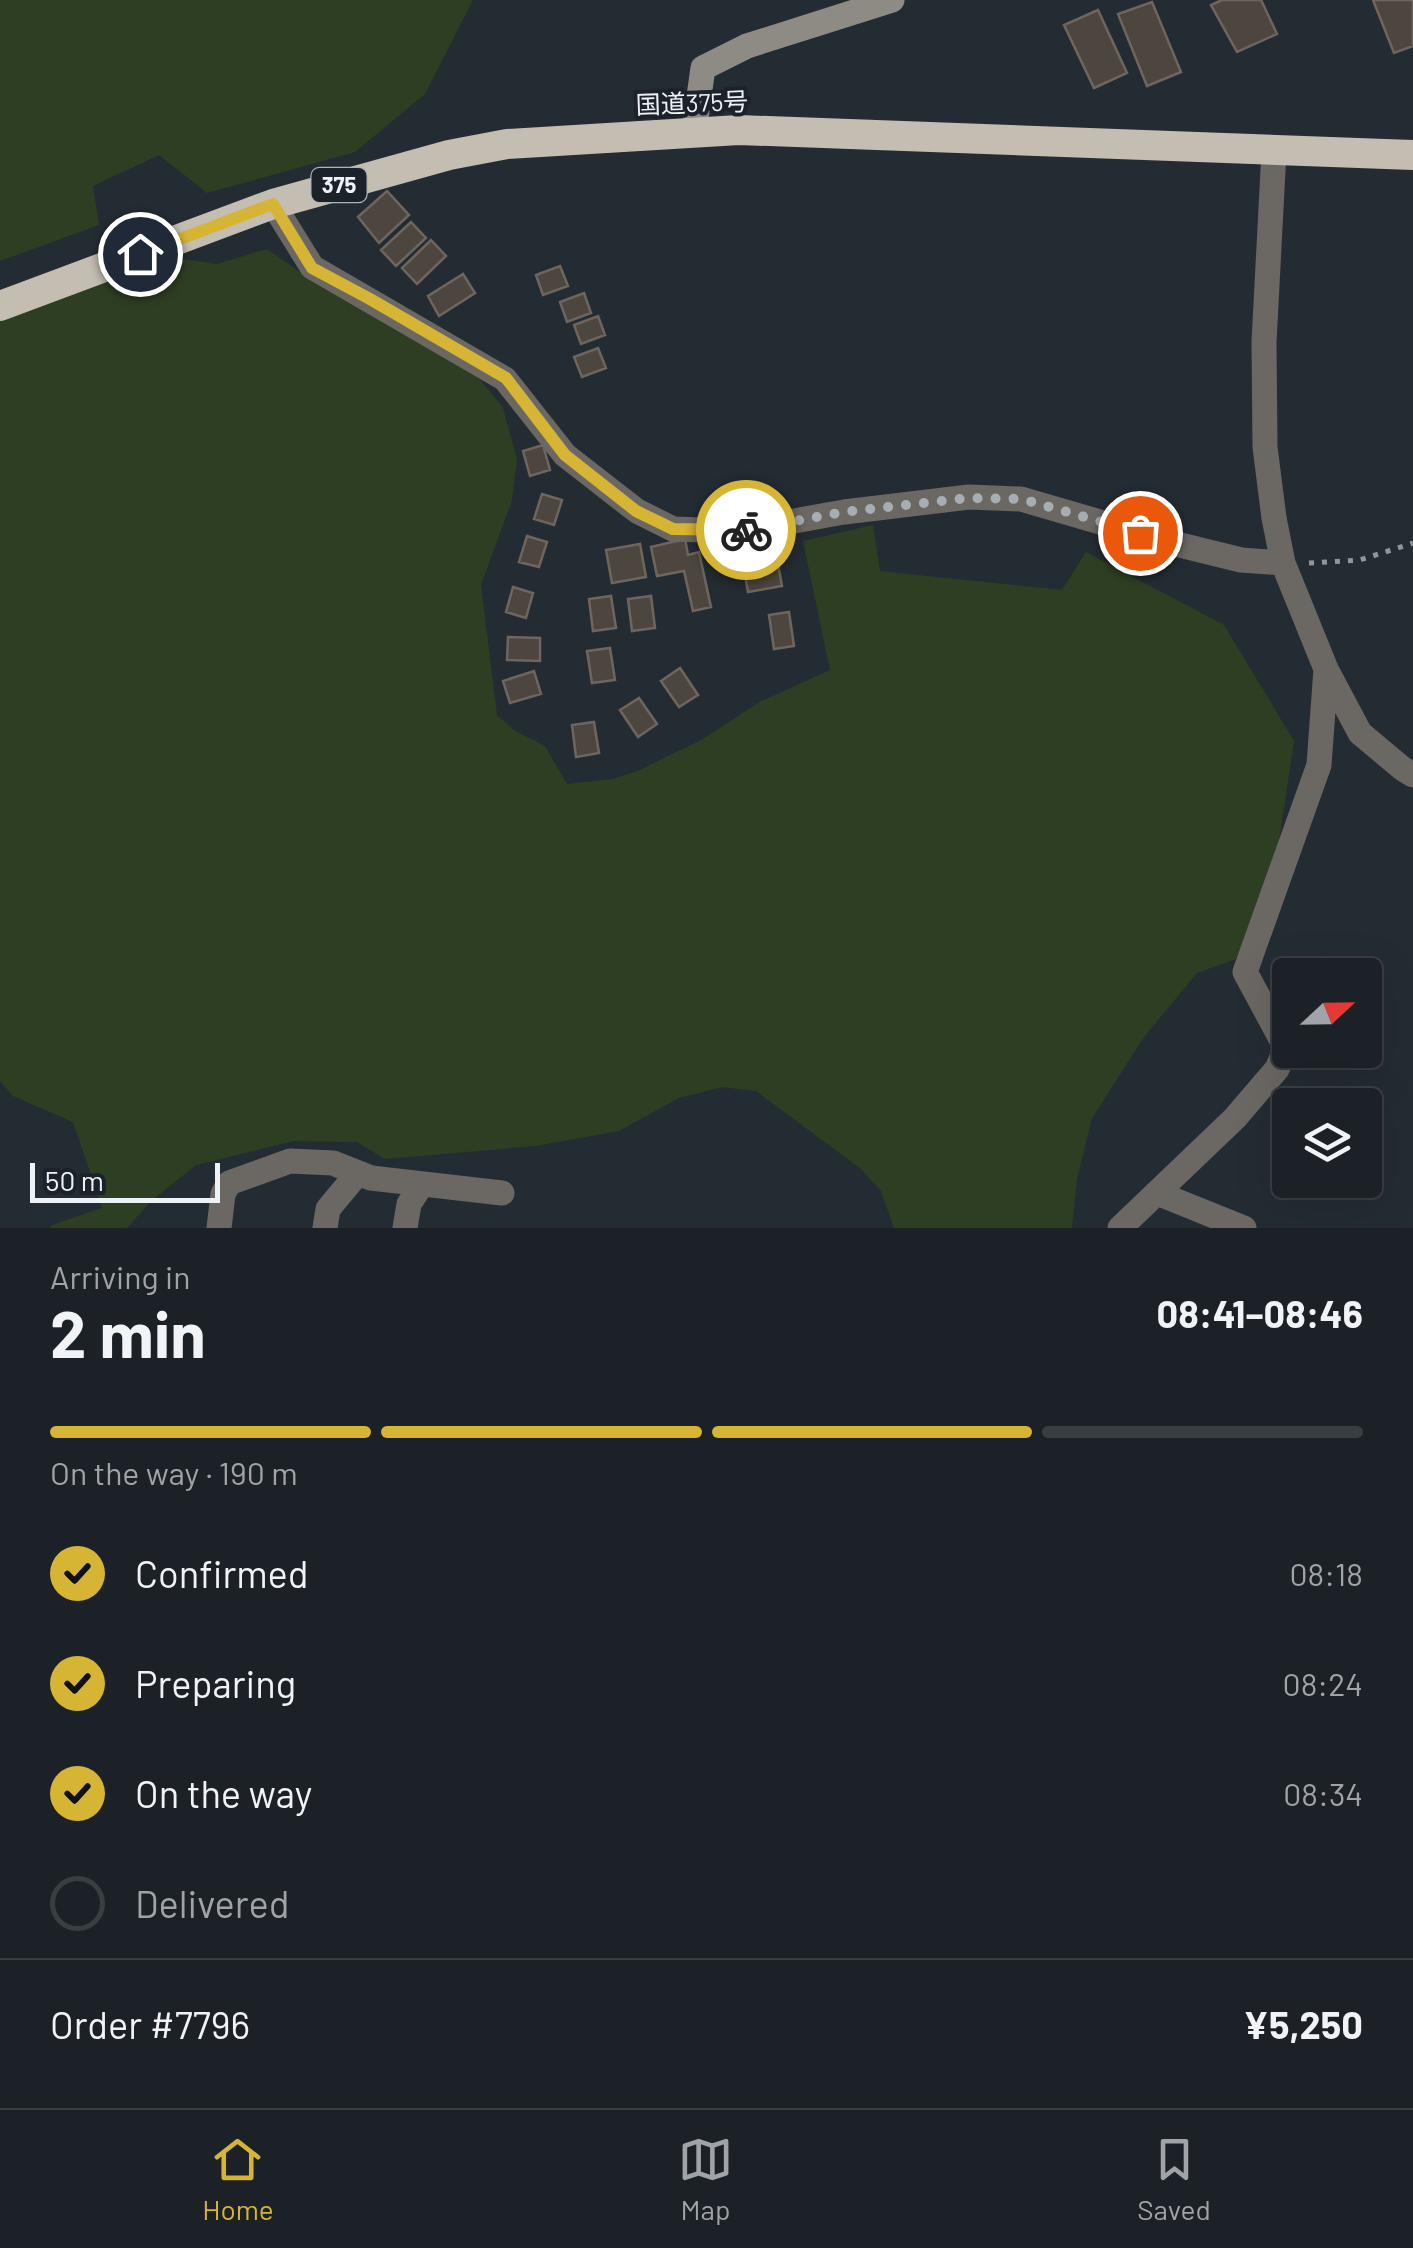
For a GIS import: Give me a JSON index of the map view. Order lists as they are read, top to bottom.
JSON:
{
  "streets": {
    "highway": ["国道375号", "375"]
  },
  "scale_bar": "50 m",
  "north": "right",
  "page": {
    "scale": "50 m",
    "heading": ["2 min", "Arriving in", "08:41–08:46"],
    "panel": ["Order #7796", "¥5,250"],
    "bar": "On the way · 190 m",
    "list": [
      ["Confirmed", "08:18"],
      ["Preparing", "08:24"],
      ["On the way", "08:34"],
      "Delivered"
    ],
    "tabs": ["Home", "Map", "Saved"]
  }
}
